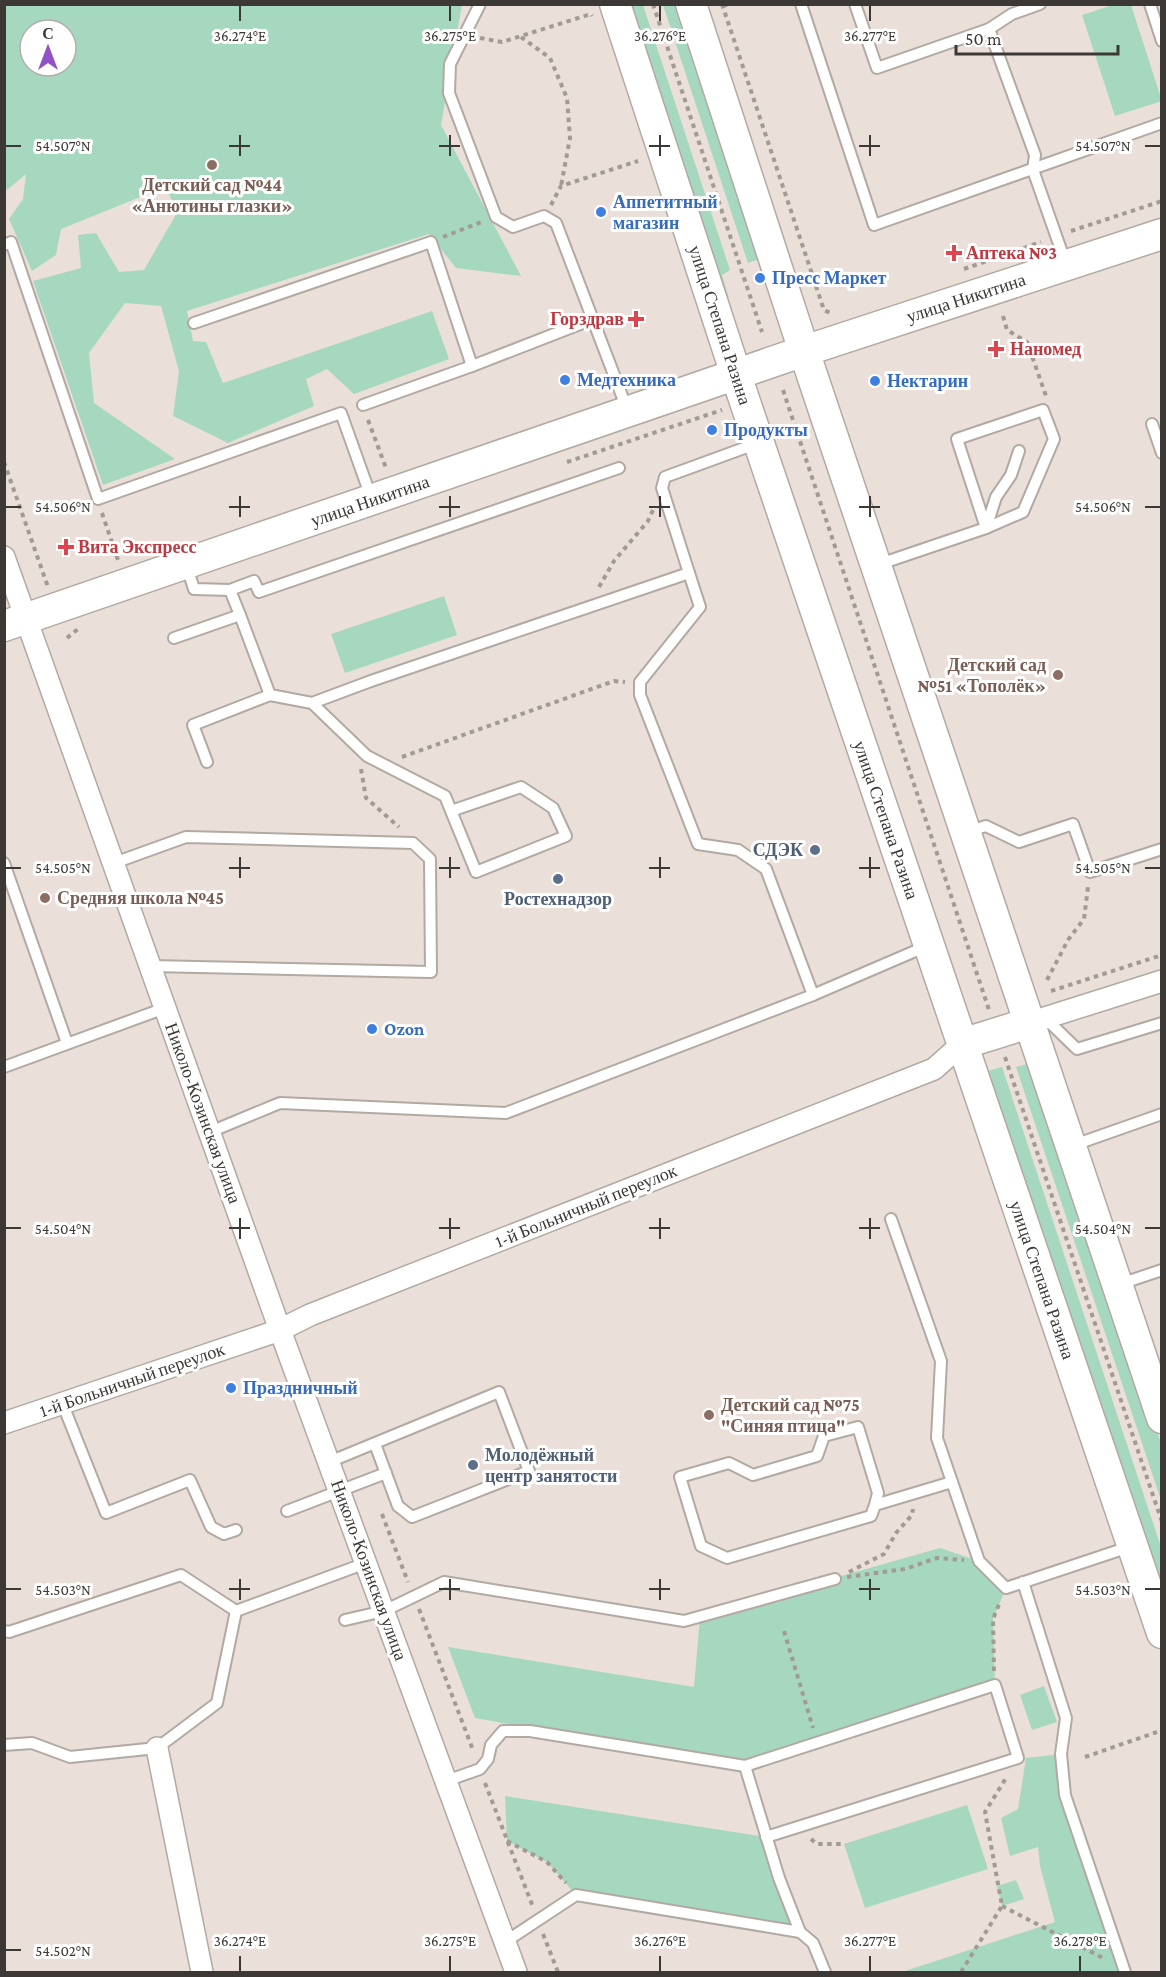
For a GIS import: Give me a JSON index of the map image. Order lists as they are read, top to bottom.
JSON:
{
  "streets": {
    "main road": ["улица Никитина", "улица Степана Разина", "1-й Больничный переулок"],
    "street": ["Николо-Козинская улица"]
  },
  "crossings": [
    ["улица Никитина", "улица Степана Разина"],
    ["улица Никитина", "Николо-Козинская улица"],
    ["улица Степана Разина", "1-й Больничный переулок"],
    ["Николо-Козинская улица", "1-й Больничный переулок"]
  ],
  "places": {
    "other": [
      "Детский сад №44 «Анютины глазки»",
      "Аппетитный магазин",
      "Пресс Маркет",
      "Медтехника",
      "Нектарин",
      "Продукты",
      "Детский сад №51 «Тополёк»",
      "СДЭК",
      "Ростехнадзор",
      "Средняя школа №45",
      "Ozon",
      "Праздничный",
      "Детский сад №75 \"Синяя птица\"",
      "Молодёжный центр занятости"
    ],
    "health": [
      "Аптека №3",
      "Горздрав",
      "Наномед",
      "Вита Экспресс"
    ]
  },
  "scale_bar": "50 m",
  "north": "top",
  "coordinates": [
    "36.274°E",
    "36.275°E",
    "36.276°E",
    "36.277°E",
    "54.507°N",
    "54.506°N",
    "54.505°N",
    "54.504°N",
    "54.503°N",
    "36.278°E",
    "54.502°N"
  ]
}
